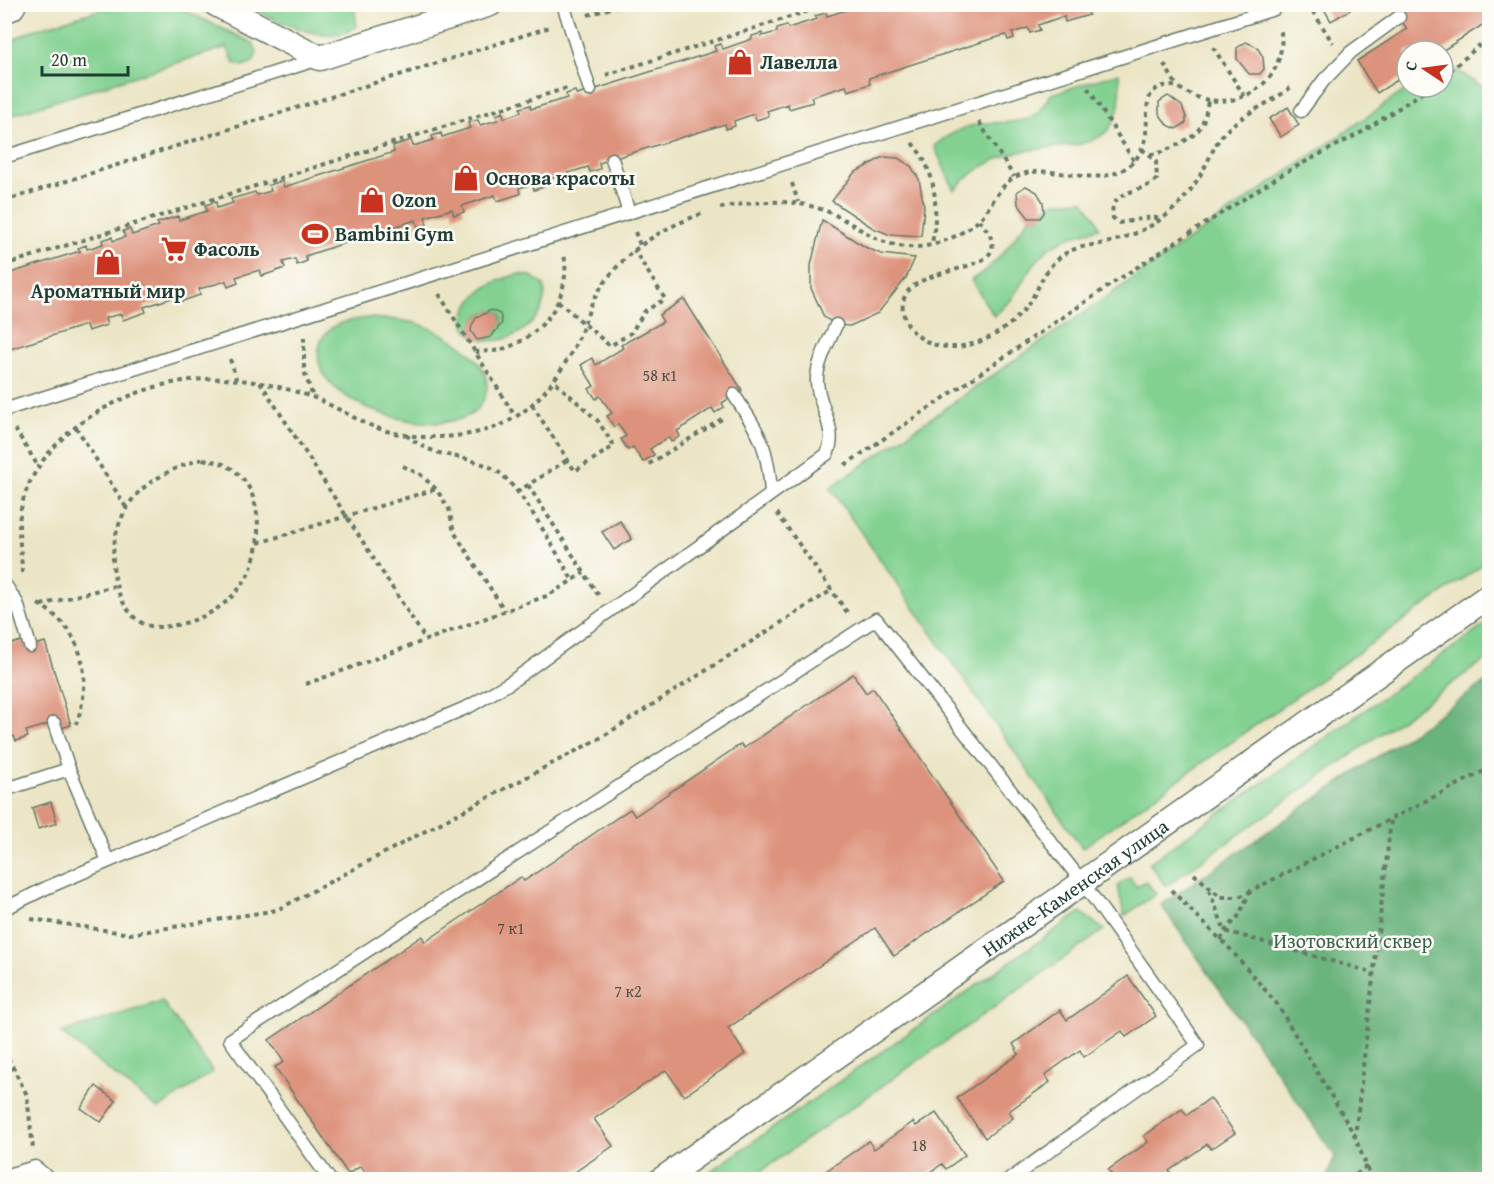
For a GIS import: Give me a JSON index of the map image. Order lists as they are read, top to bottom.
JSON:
{
  "streets": {
    "street": ["Нижне-Каменская улица"]
  },
  "parks": ["Изотовский сквер"],
  "places": {
    "shop": [
      "Лавелла",
      "Основа красоты",
      "Ozon",
      "Ароматный мир"
    ],
    "sports": ["Bambini Gym"],
    "supermarket": ["Фасоль"]
  },
  "house_numbers": [
    "58 к1",
    "7 к1",
    "7 к2",
    "18"
  ],
  "scale_bar": "20 m",
  "north": "left"
}
